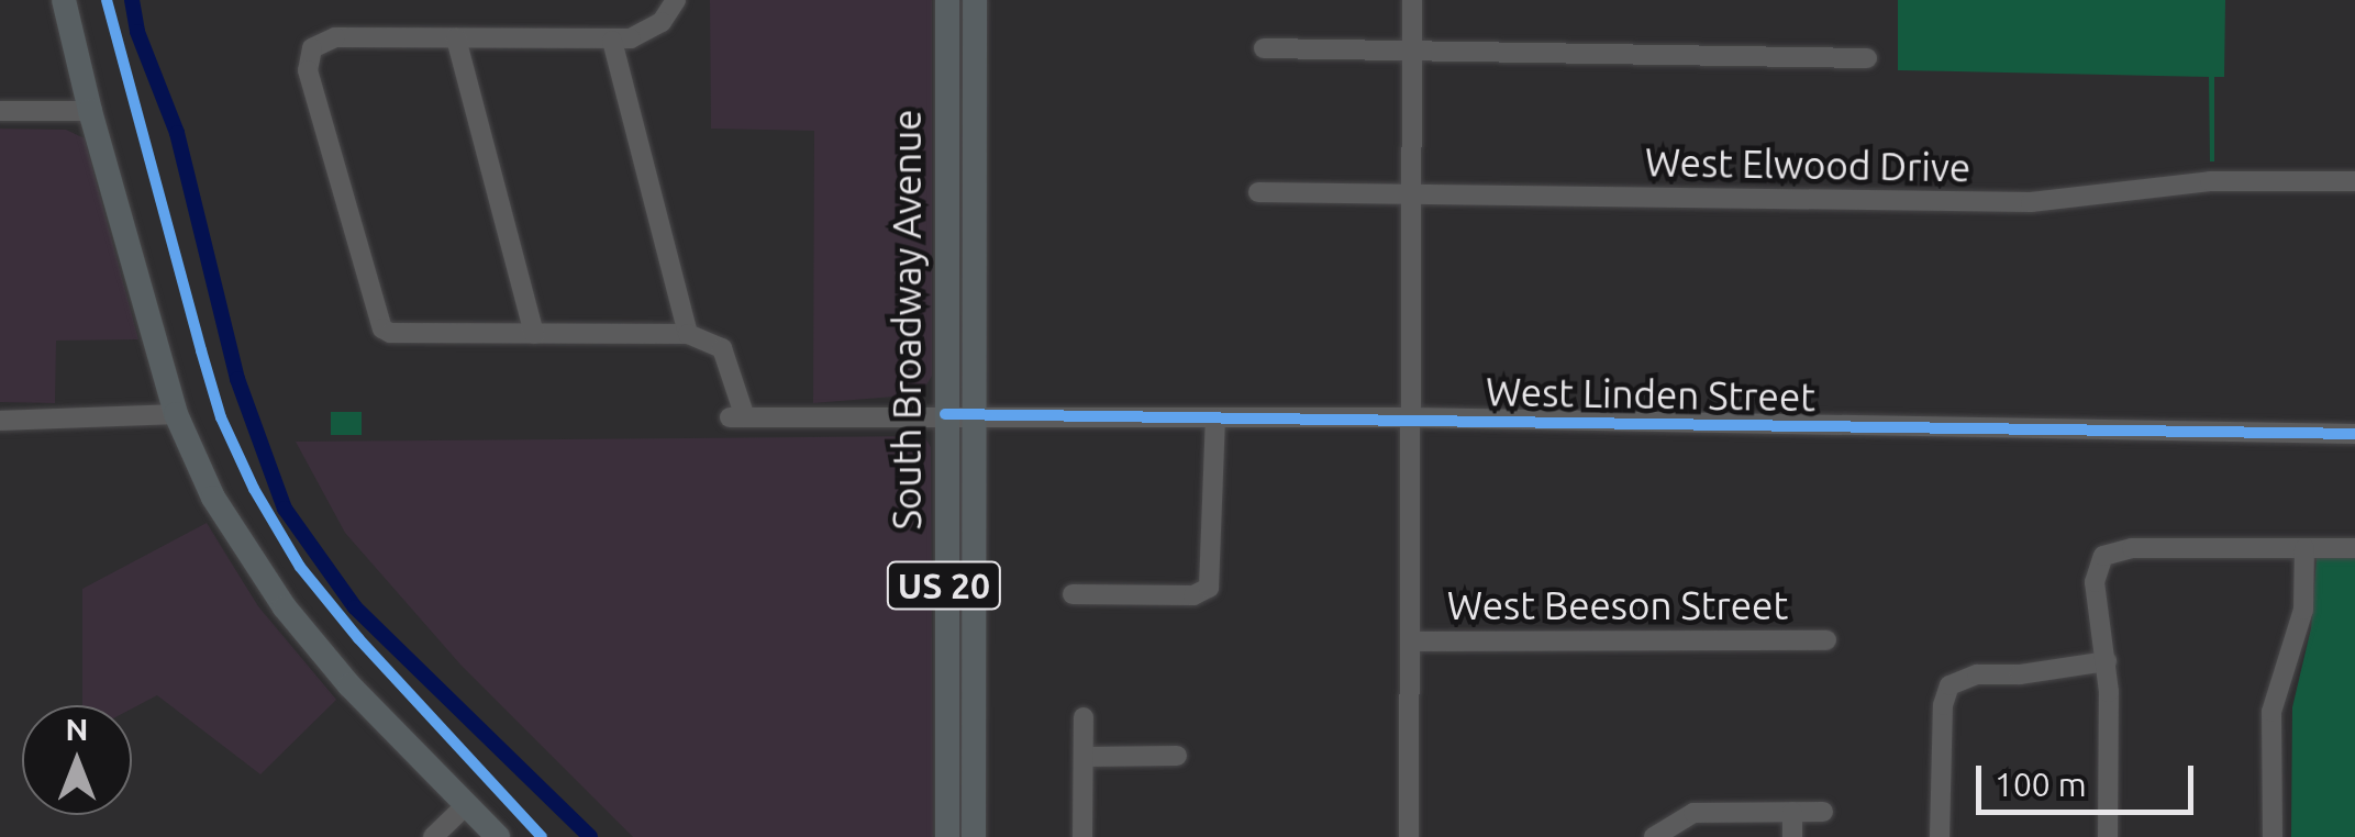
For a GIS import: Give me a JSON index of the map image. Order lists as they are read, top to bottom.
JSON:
{
  "streets": {
    "main road": ["South Broadway Avenue", "US 20"],
    "street": ["West Elwood Drive", "West Linden Street", "West Beeson Street"]
  },
  "crossings": [
    ["South Broadway Avenue", "West Linden Street"]
  ],
  "scale_bar": "100 m",
  "north": "top"
}
